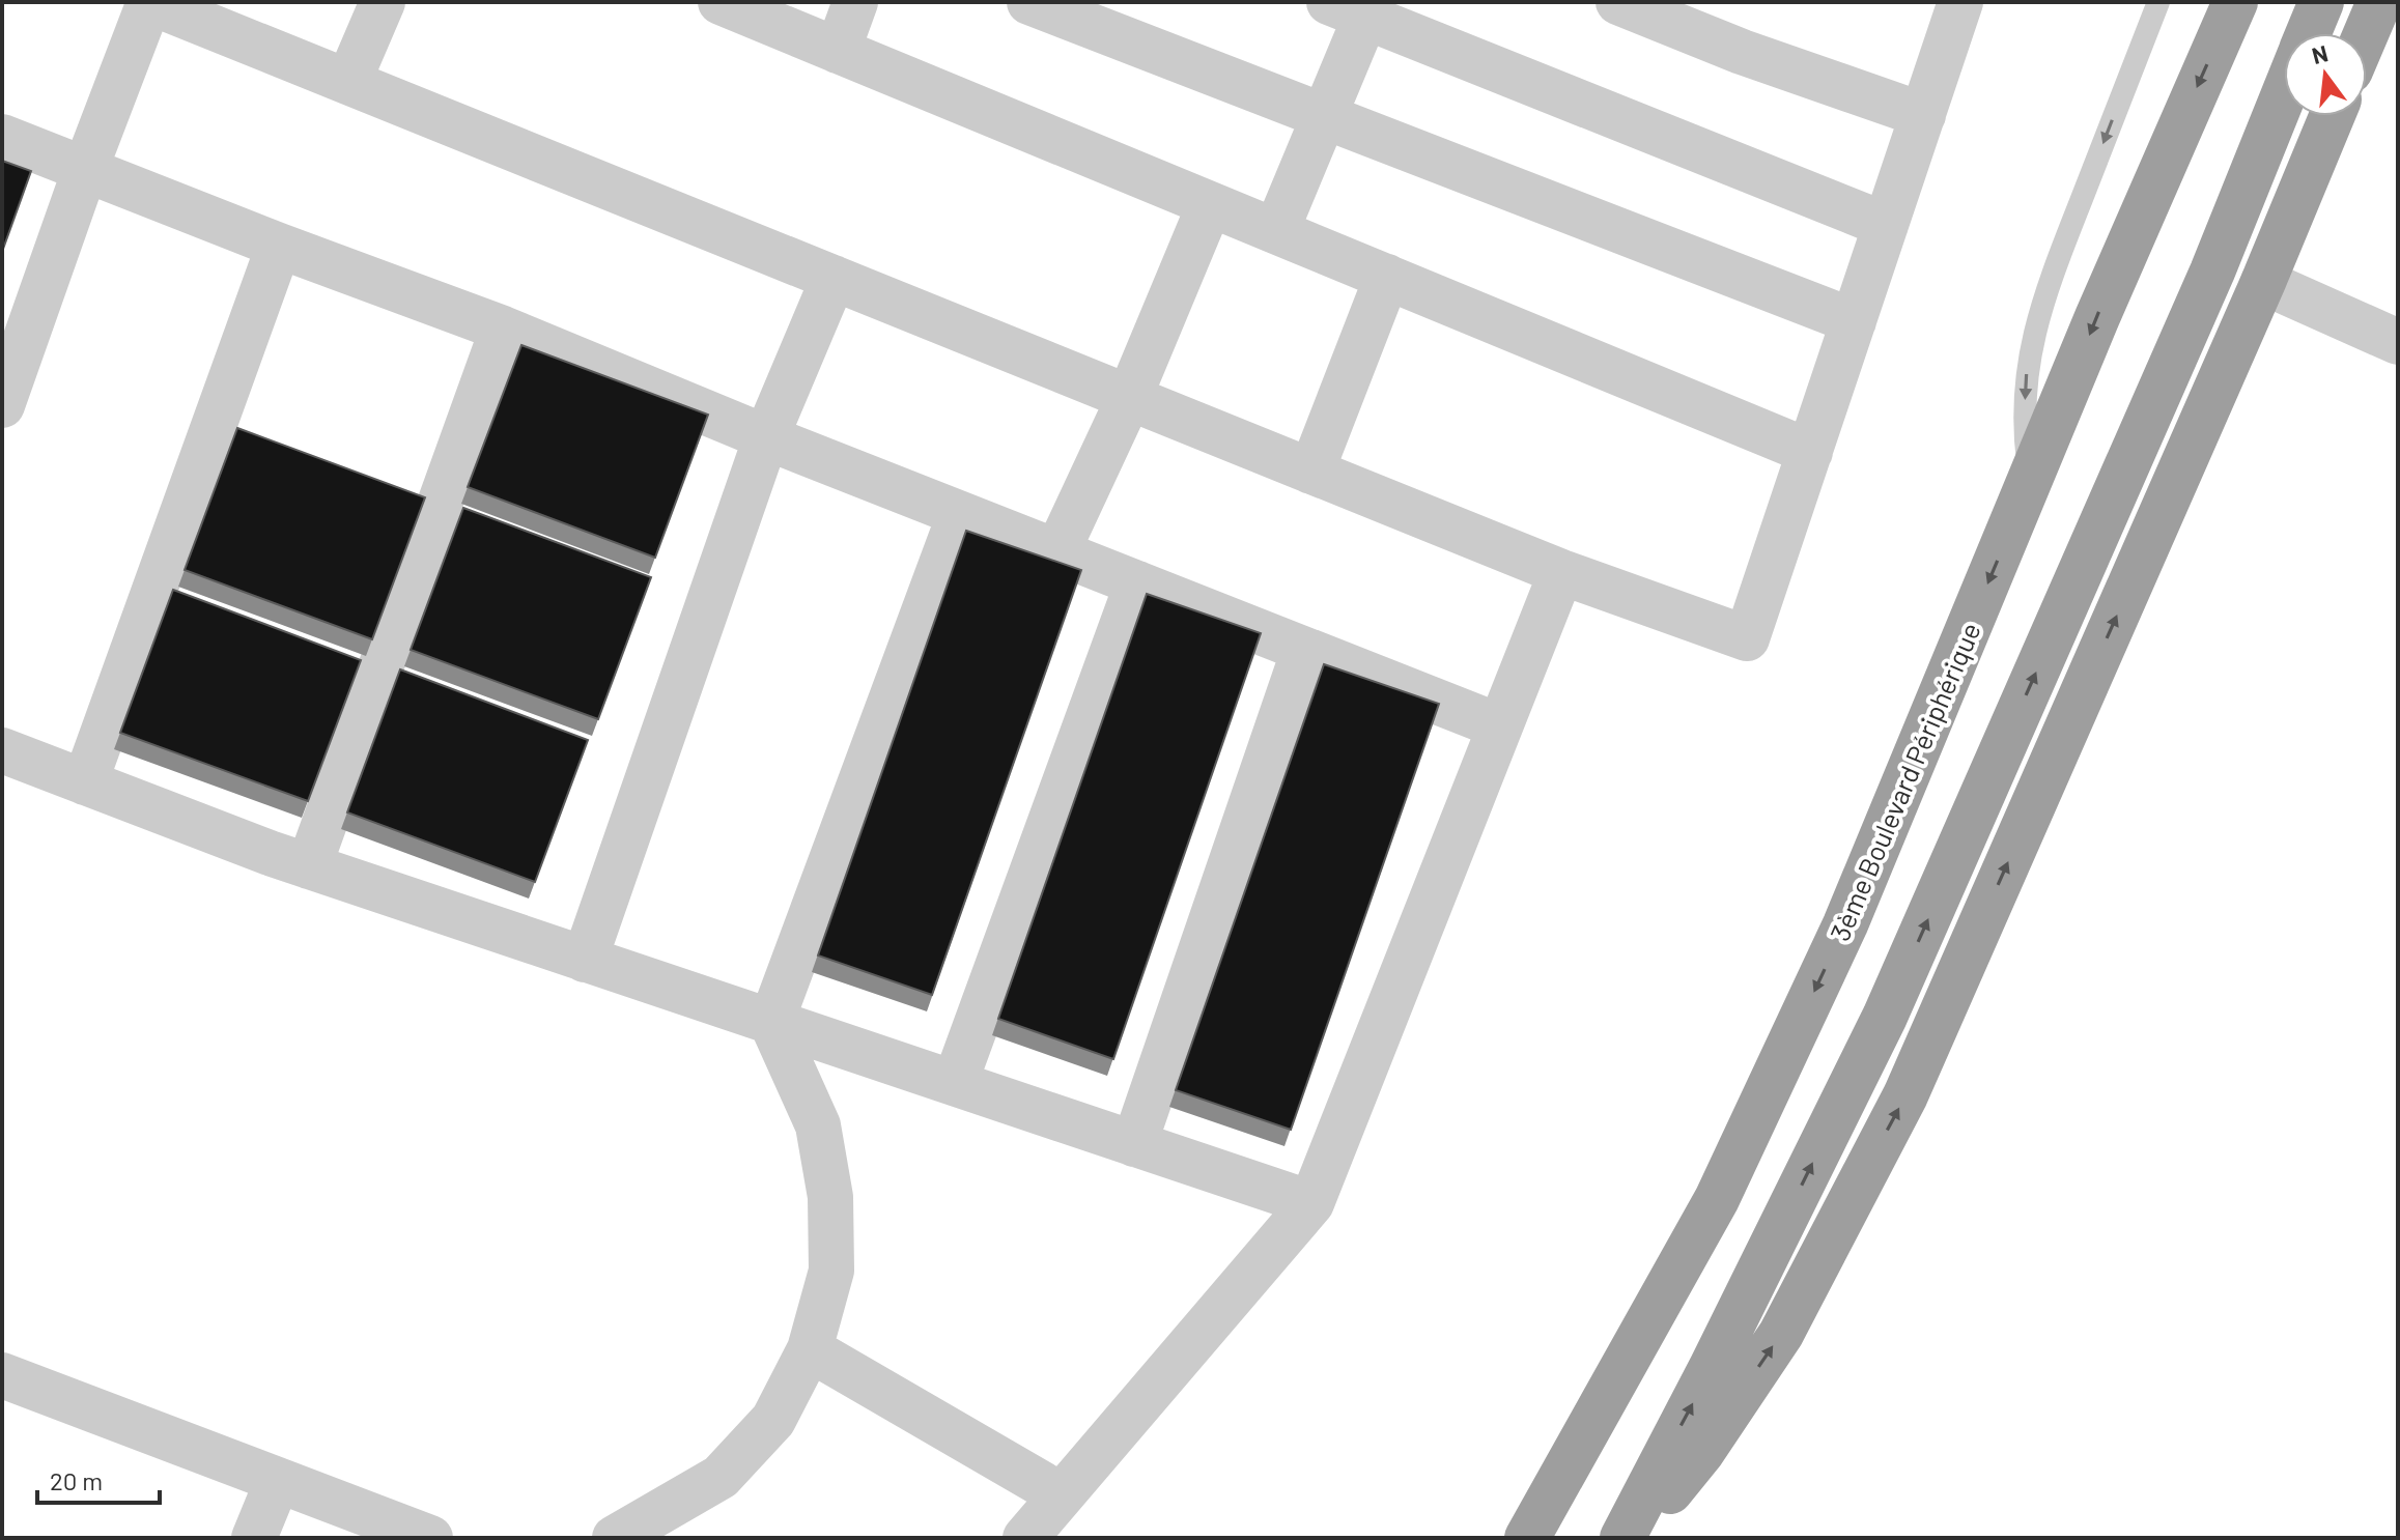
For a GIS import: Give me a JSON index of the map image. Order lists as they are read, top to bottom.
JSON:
{
  "streets": {
    "highway": ["3ème Boulevard Périphérique"]
  },
  "scale_bar": "20 m",
  "north": "top"
}
